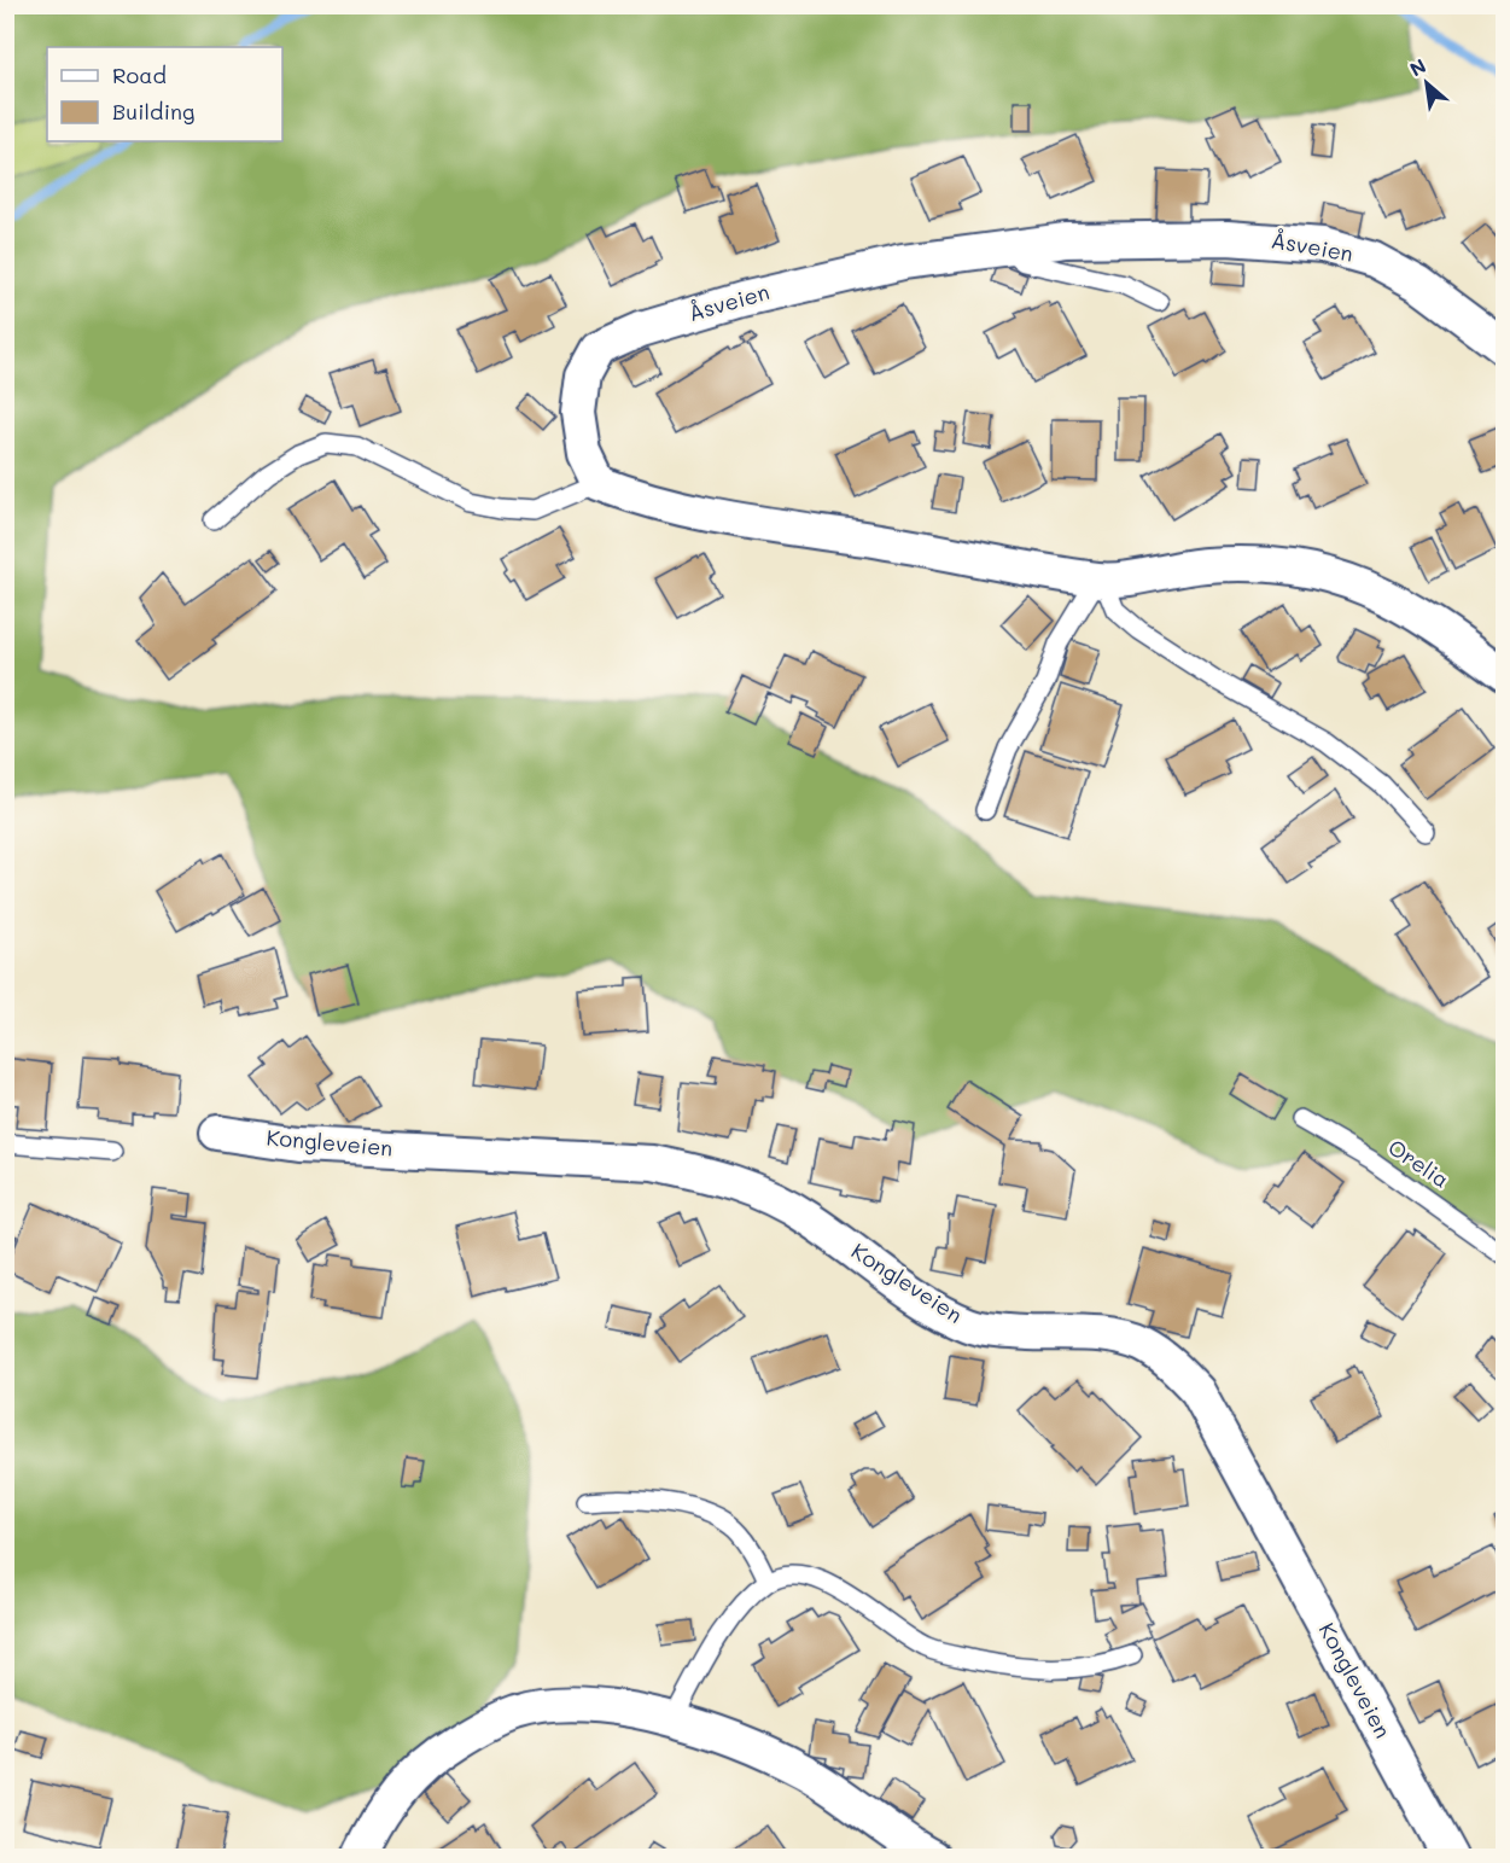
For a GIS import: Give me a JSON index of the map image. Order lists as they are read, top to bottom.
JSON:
{
  "streets": {
    "street": ["Åsveien", "Kongleveien"],
    "lane": ["Orelia"]
  },
  "legend": ["Road", "Building"],
  "north": "top left"
}
